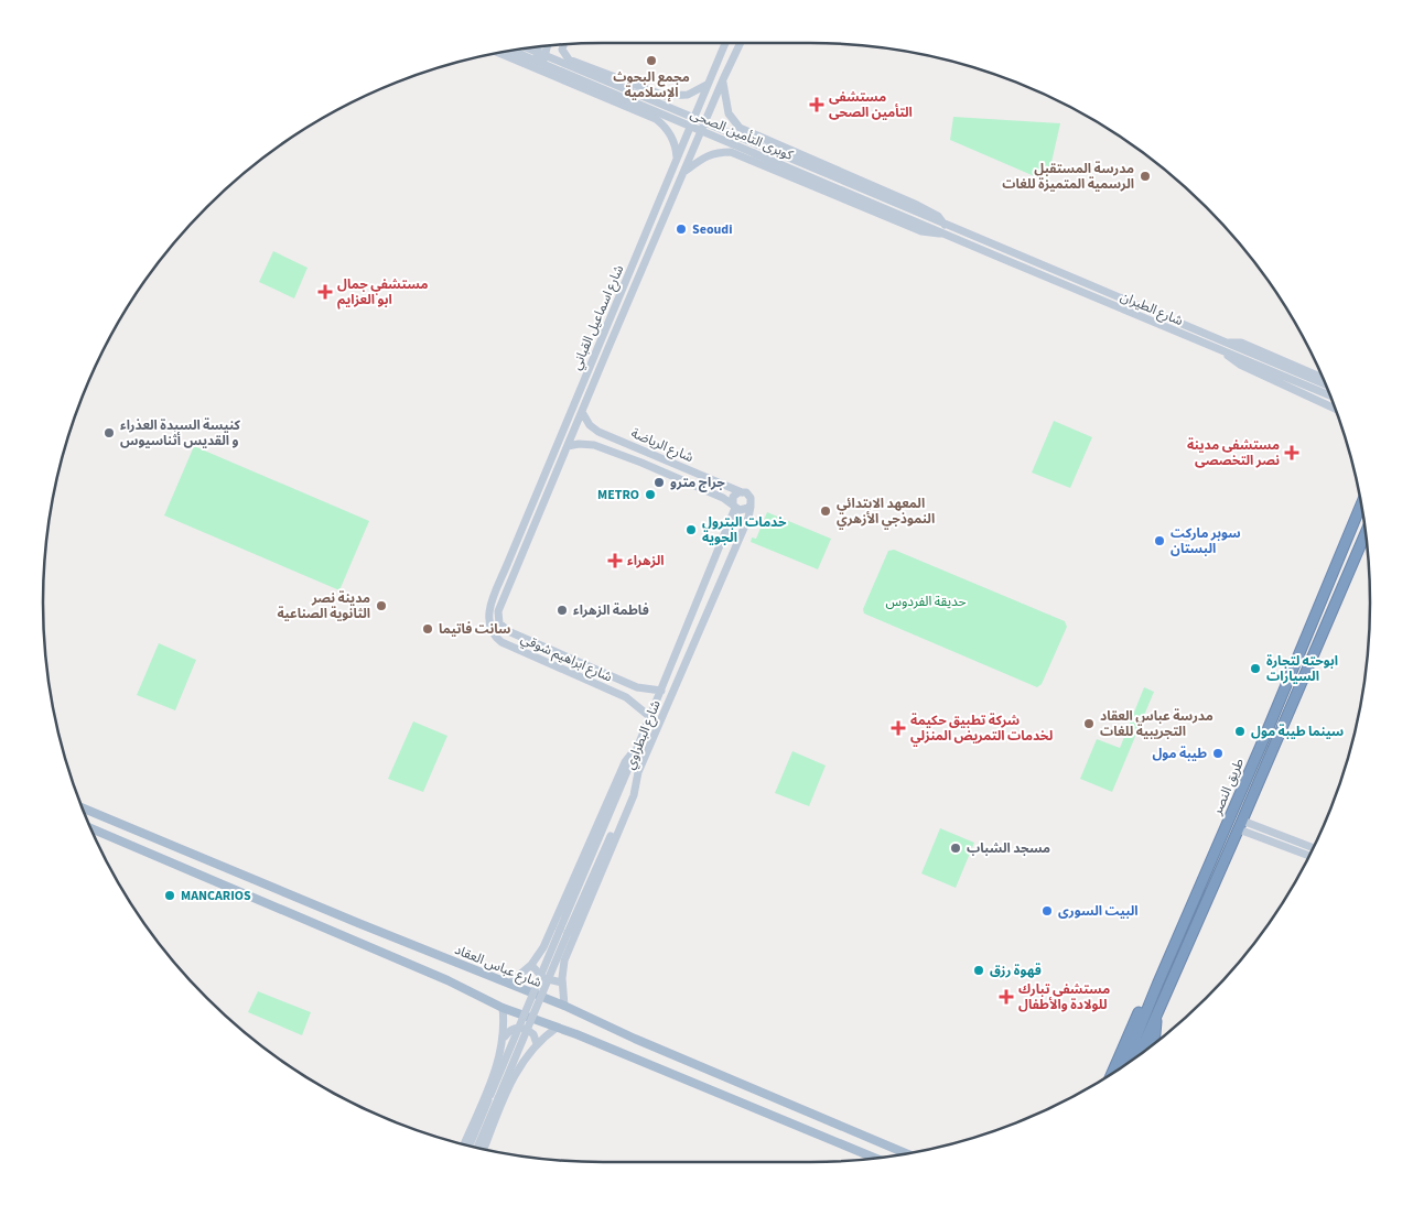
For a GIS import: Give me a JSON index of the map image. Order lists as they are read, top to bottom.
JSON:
{
  "streets": {
    "highway": ["طريق النصر"],
    "main road": ["شارع عباس العقاد"],
    "street": [
      "كوبرى التأمين الصحى",
      "شارع الطيران",
      "شارع اسماعيل القباني",
      "شارع الرياضة",
      "شارع ابراهيم شوقي",
      "شارع البطراوي"
    ]
  },
  "crossings": [
    ["كوبرى التأمين الصحى", "شارع الطيران"],
    ["شارع اسماعيل القباني", "شارع الرياضة"],
    ["شارع اسماعيل القباني", "شارع ابراهيم شوقي"],
    ["شارع الرياضة", "شارع البطراوي"],
    ["شارع ابراهيم شوقي", "شارع البطراوي"],
    ["شارع البطراوي", "شارع عباس العقاد"]
  ],
  "parks": ["حديقة الفردوس"],
  "places": {
    "other": [
      "مجمع البحوث الإسلامية",
      "مدرسة المستقبل الرسمية المتميزة للغات",
      "Seoudi",
      "كنيسة السيدة العذراء و القديس أثناسيوس",
      "جراج مترو",
      "METRO",
      "المعهد الابتدائي النموذجي الأزهري",
      "خدمات البترول الجوية",
      "سوبر ماركت البستان",
      "مدينة نصر الثانوية الصناعية",
      "فاطمة الزهراء",
      "سانت فاتيما",
      "ابوحته لتجارة السيارات",
      "مدرسة عباس العقاد التجريبية للغات",
      "سينما طيبة مول",
      "طيبة مول",
      "مسجد الشباب",
      "MANCARIOS",
      "البيت السورى",
      "قهوة رزق"
    ],
    "health": [
      "مستشفى التأمين الصحى",
      "مستشفي جمال ابو العزايم",
      "مستشفى مدينة نصر التخصصى",
      "الزهراء",
      "شركة تطبيق حكيمة لخدمات التمريض المنزلي",
      "مستشفى تبارك للولادة والأطفال"
    ]
  }
}
